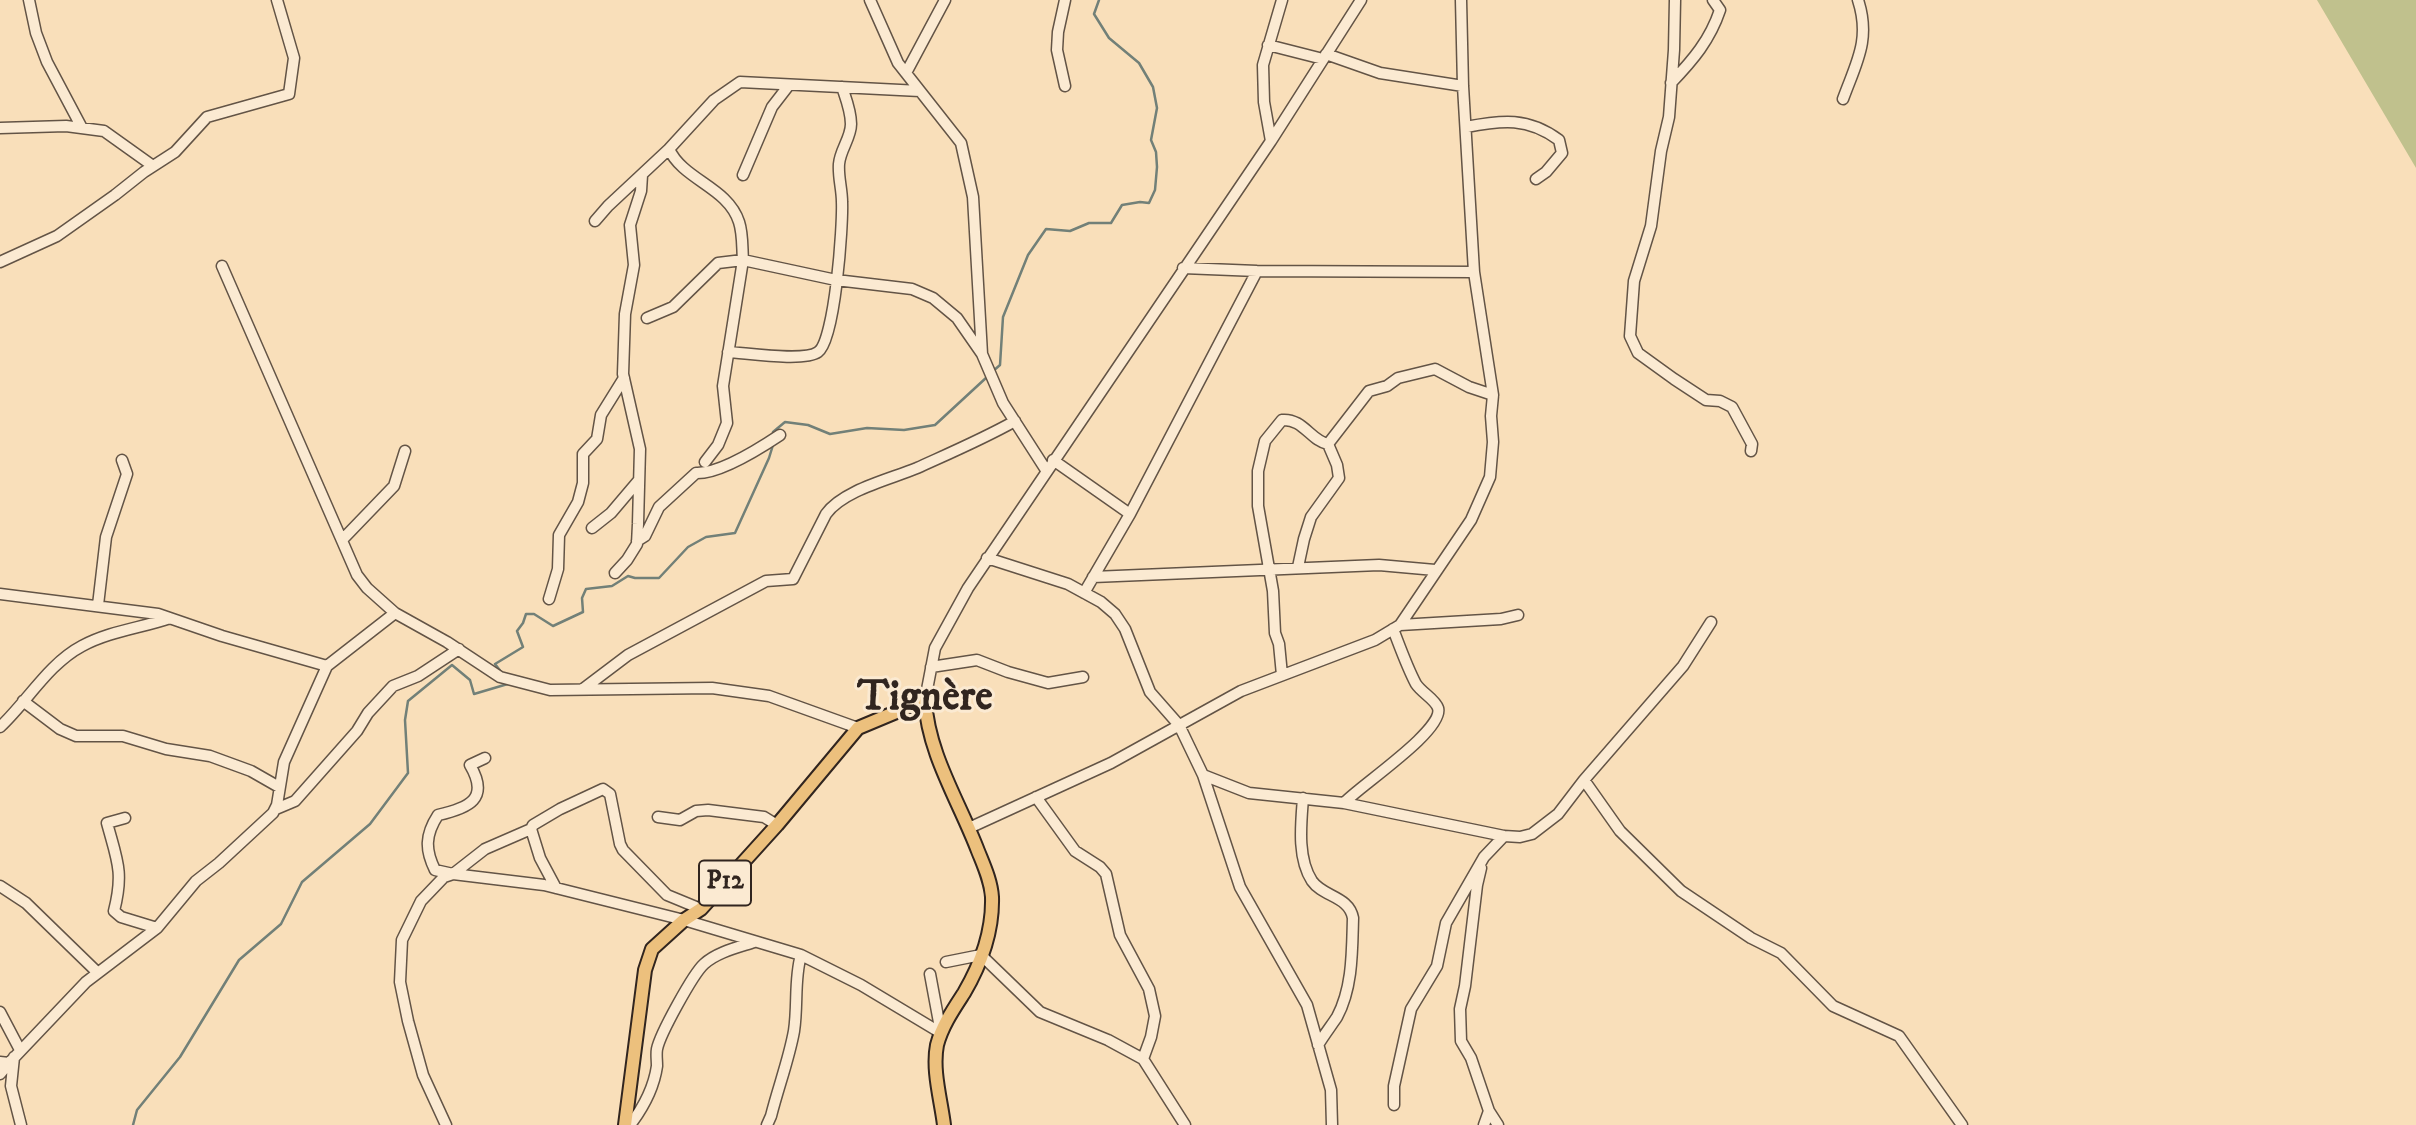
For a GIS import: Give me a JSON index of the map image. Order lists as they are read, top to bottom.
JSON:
{
  "streets": {
    "main road": ["P12"]
  },
  "districts": ["Tignère"]
}
